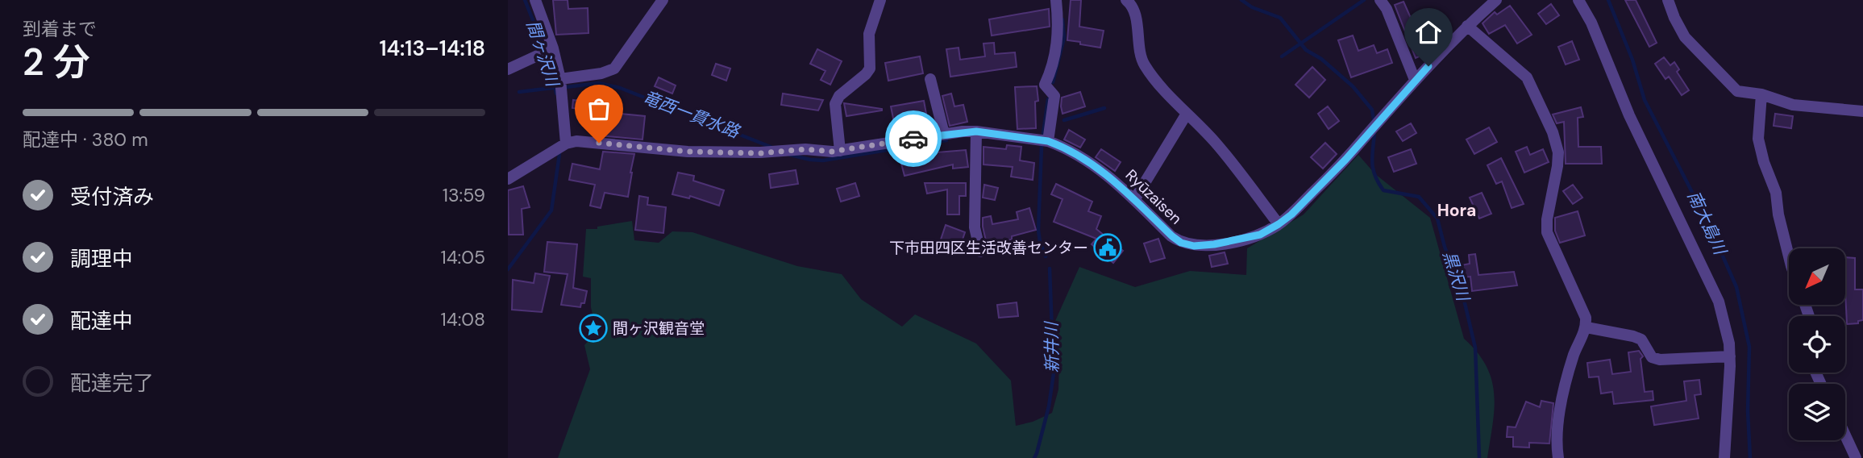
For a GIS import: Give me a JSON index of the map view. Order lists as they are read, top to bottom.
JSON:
{
  "streets": {
    "street": ["Ryūzaisen"]
  },
  "districts": ["Hora"],
  "water": [
    "間ヶ沢川",
    "竜西一貫水路",
    "南大島川",
    "黒沢川",
    "新井川"
  ],
  "places": {
    "public building": ["下市田四区生活改善センター"],
    "place": ["間ヶ沢観音堂"]
  },
  "north": "bottom left",
  "page": {
    "heading": ["2 分", "到着まで", "14:13–14:18"],
    "bar": "配達中 · 380 m",
    "list": [
      ["受付済み", "13:59"],
      ["調理中", "14:05"],
      ["配達中", "14:08"],
      "配達完了"
    ]
  }
}
